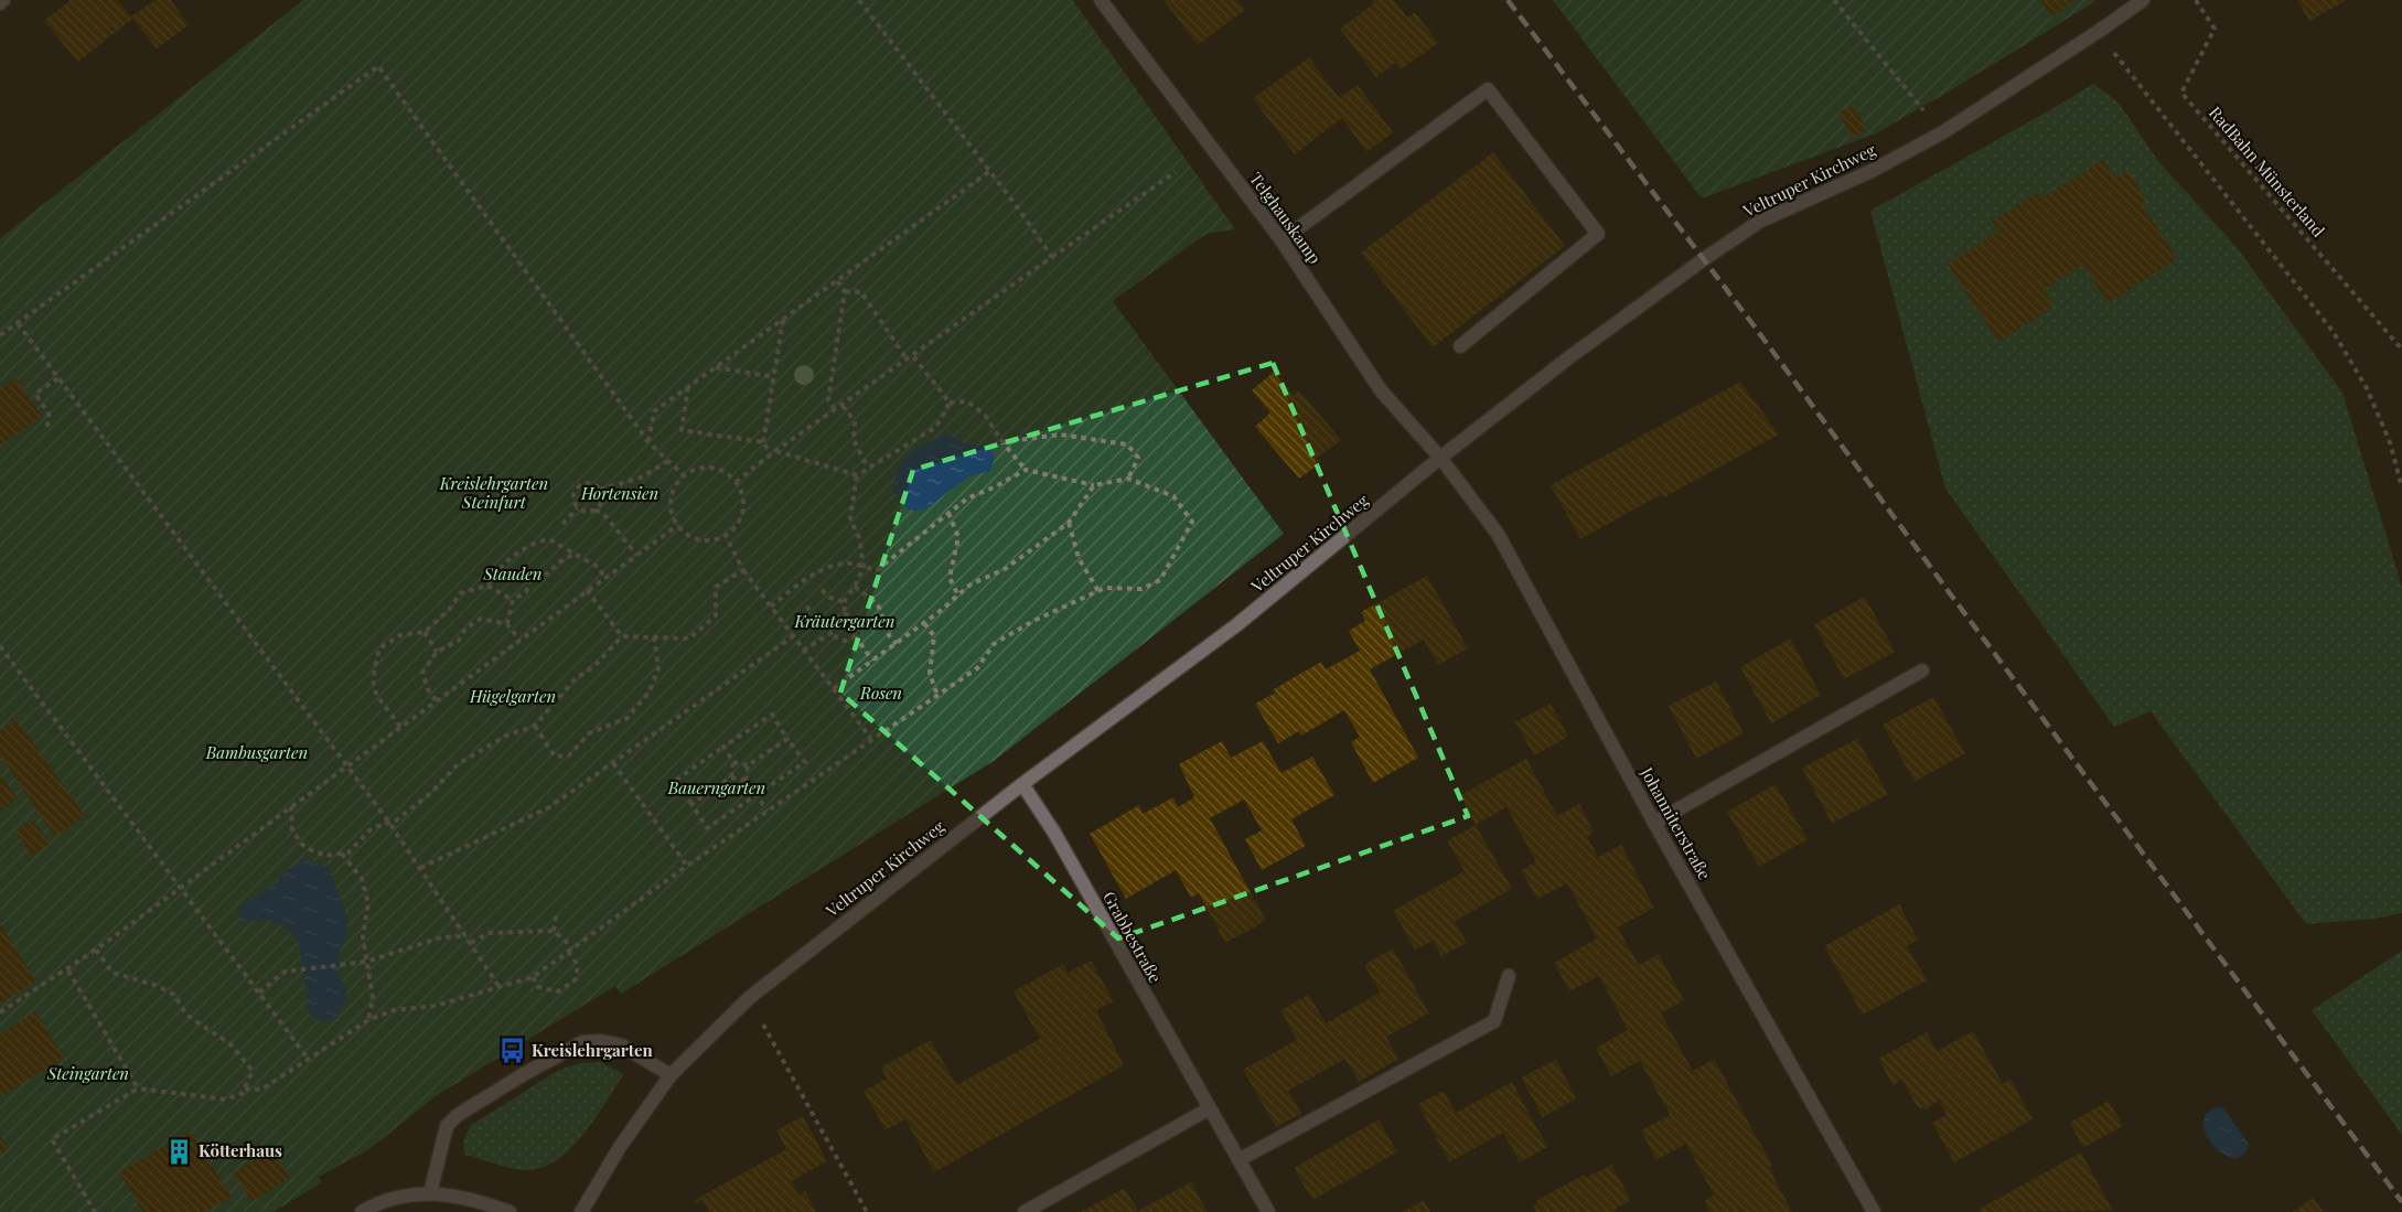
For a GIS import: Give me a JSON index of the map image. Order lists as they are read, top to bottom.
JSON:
{
  "streets": {
    "street": [
      "Veltruper Kirchweg",
      "Telghauskamp",
      "Johanniterstraße",
      "Grabbestraße"
    ],
    "path": ["RadBahn Münsterland"]
  },
  "crossings": [
    ["Veltruper Kirchweg", "Telghauskamp"],
    ["Veltruper Kirchweg", "Johanniterstraße"],
    ["Veltruper Kirchweg", "Grabbestraße"],
    ["Telghauskamp", "Johanniterstraße"]
  ],
  "parks": [
    "Kreislehrgarten Steinfurt",
    "Hortensien",
    "Stauden",
    "Kräutergarten",
    "Rosen",
    "Hügelgarten",
    "Bambusgarten",
    "Bauerngarten",
    "Steingarten"
  ],
  "places": {
    "bus stop": ["Kreislehrgarten"],
    "building": ["Kötterhaus"]
  }
}
